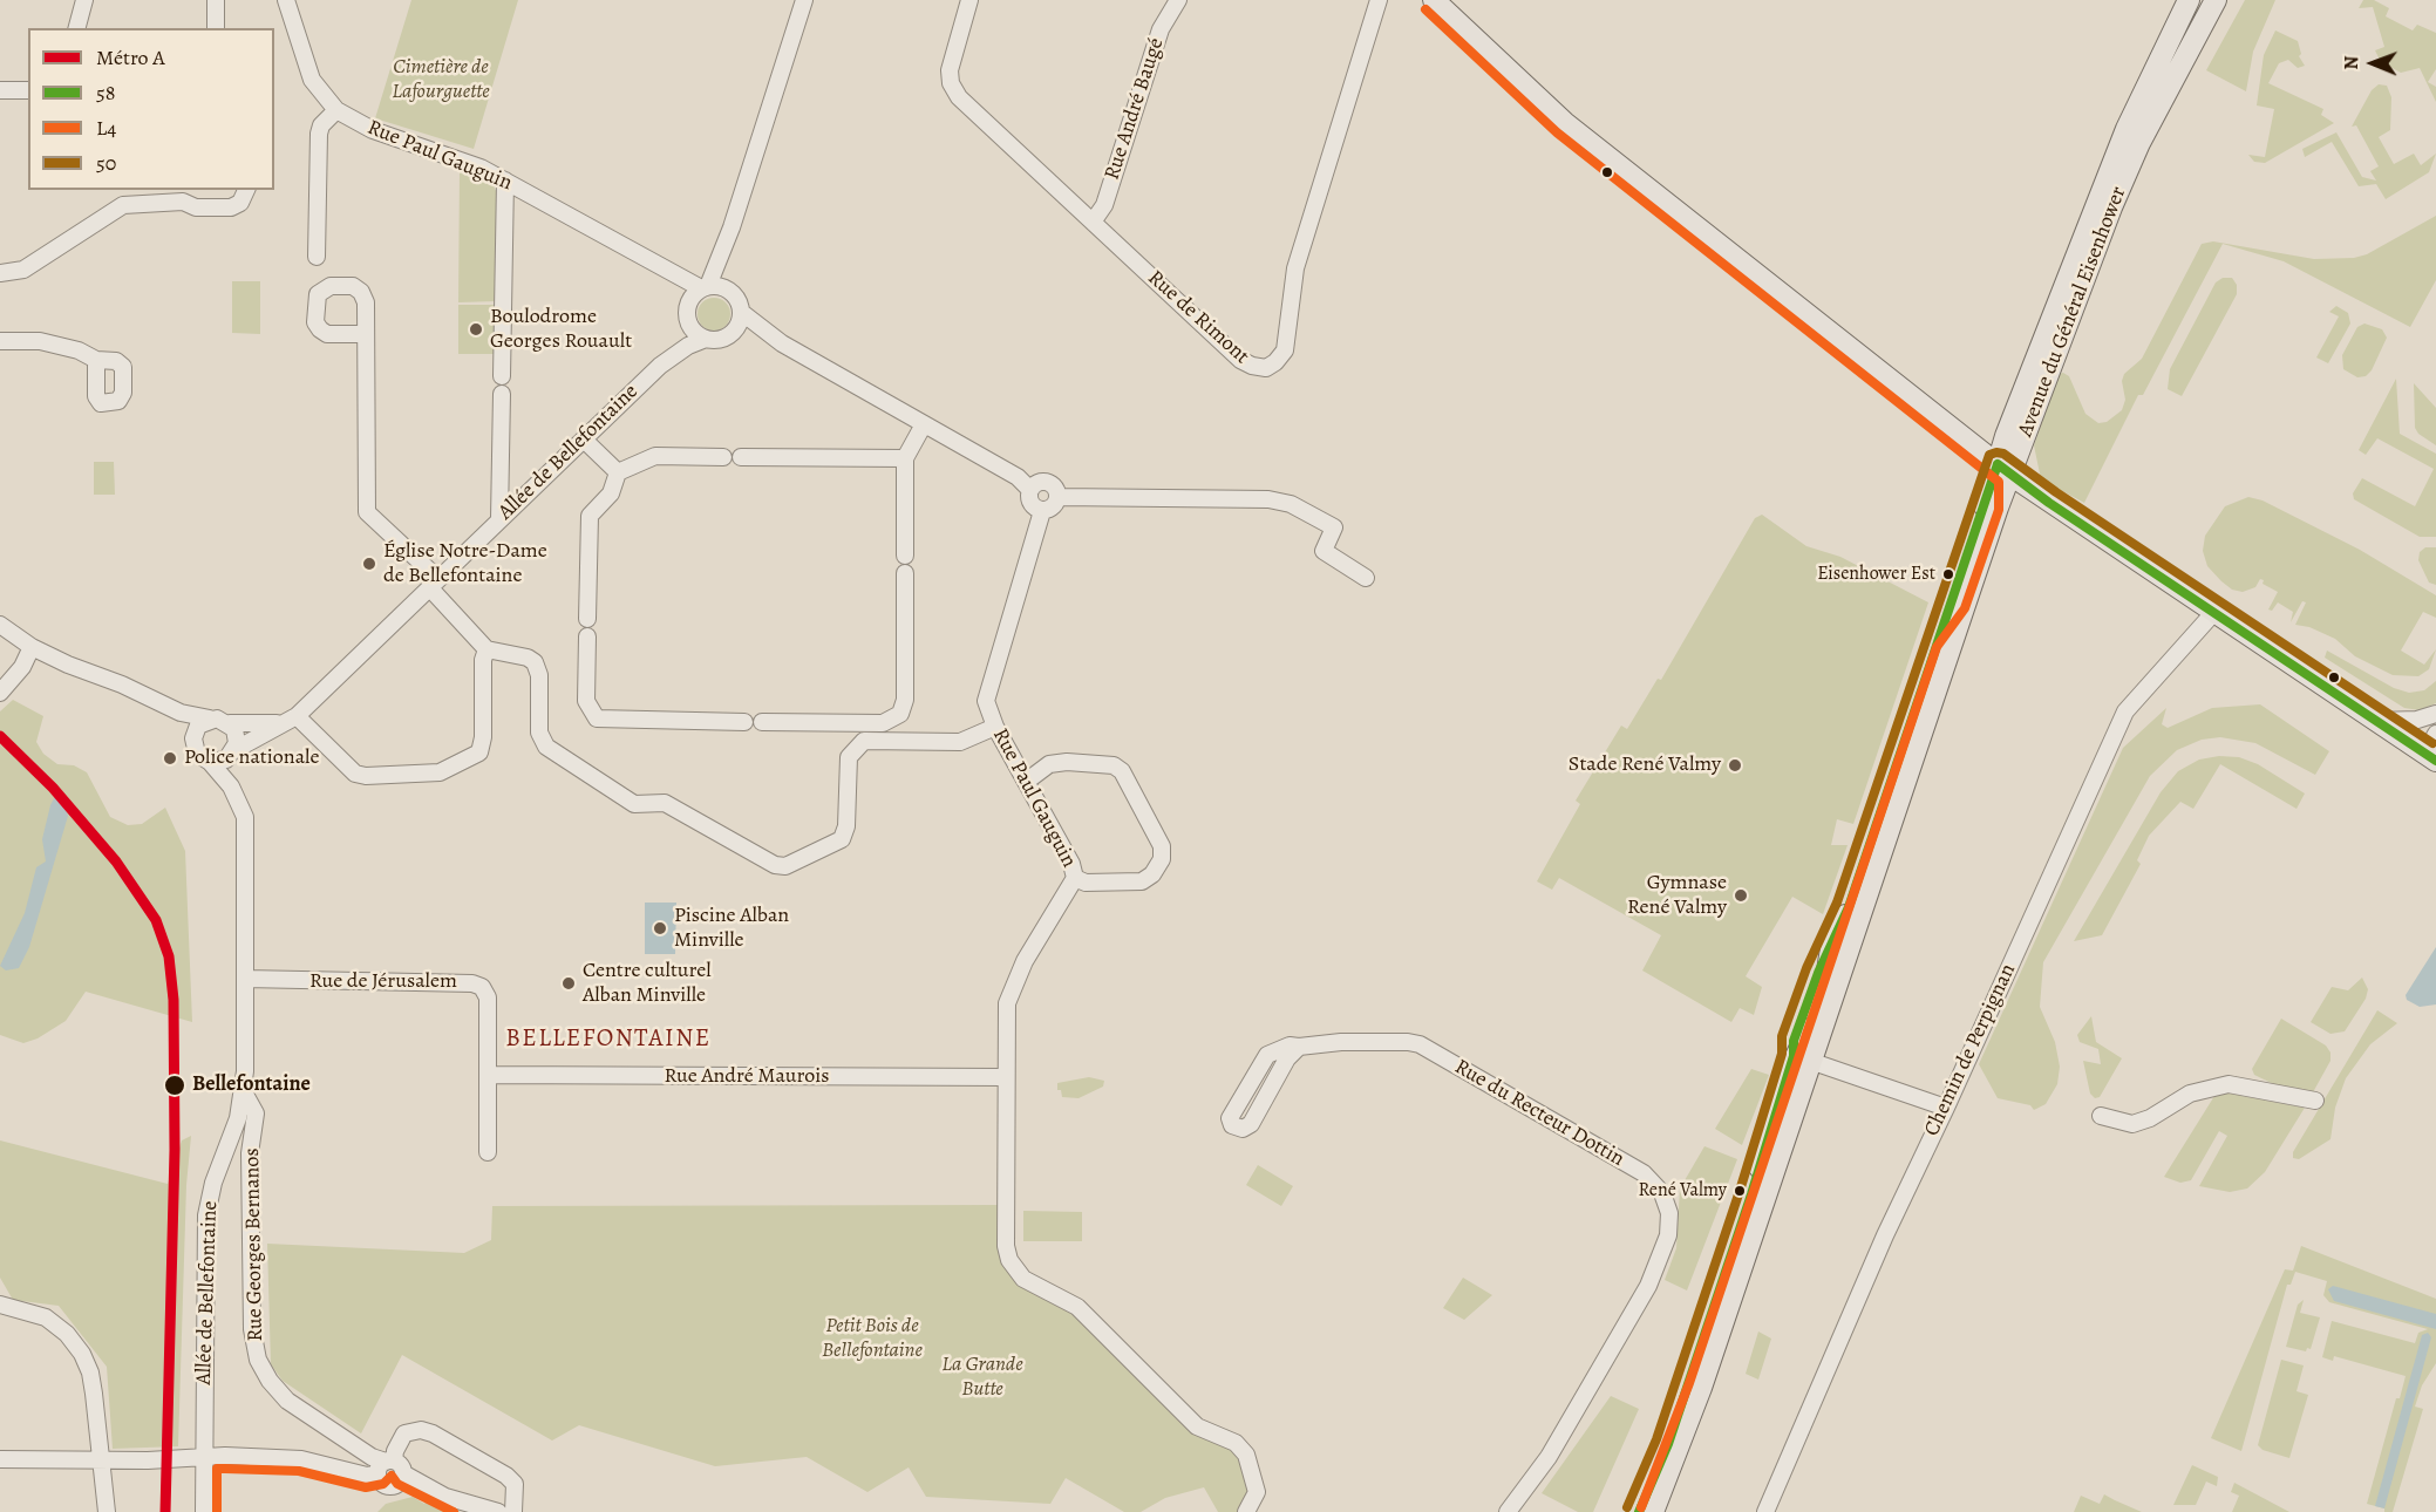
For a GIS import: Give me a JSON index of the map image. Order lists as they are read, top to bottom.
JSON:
{
  "streets": {
    "main road": ["Avenue du Général Eisenhower"],
    "street": [
      "Rue André Baugé",
      "Rue Paul Gauguin",
      "Rue de Rimont",
      "Allée de Bellefontaine",
      "Rue de Jérusalem",
      "Chemin de Perpignan",
      "Rue André Maurois",
      "Rue du Recteur Dottin",
      "Rue Georges Bernanos"
    ]
  },
  "crossings": [
    ["Rue André Baugé", "Rue de Rimont"],
    ["Rue Paul Gauguin", "Allée de Bellefontaine"],
    ["Rue Paul Gauguin", "Rue André Maurois"],
    ["Allée de Bellefontaine", "Rue de Jérusalem"],
    ["Allée de Bellefontaine", "Rue Georges Bernanos"],
    ["Rue de Jérusalem", "Rue André Maurois"]
  ],
  "districts": ["BELLEFONTAINE"],
  "parks": ["Cimetière de Lafourguette", "Petit Bois de Bellefontaine", "La Grande Butte"],
  "places": [
    "Boulodrome Georges Rouault",
    "Église Notre-Dame de Bellefontaine",
    "Eisenhower Est",
    "Police nationale",
    "Stade René Valmy",
    "Gymnase René Valmy",
    "Piscine Alban Minville",
    "Centre culturel Alban Minville",
    "Bellefontaine",
    "René Valmy"
  ],
  "lines": [
    "transit line L4",
    "transit line 50",
    "transit line 58",
    "metro line A"
  ],
  "legend": [
    "Métro A",
    "58",
    "L4",
    "50"
  ],
  "north": "left"
}
